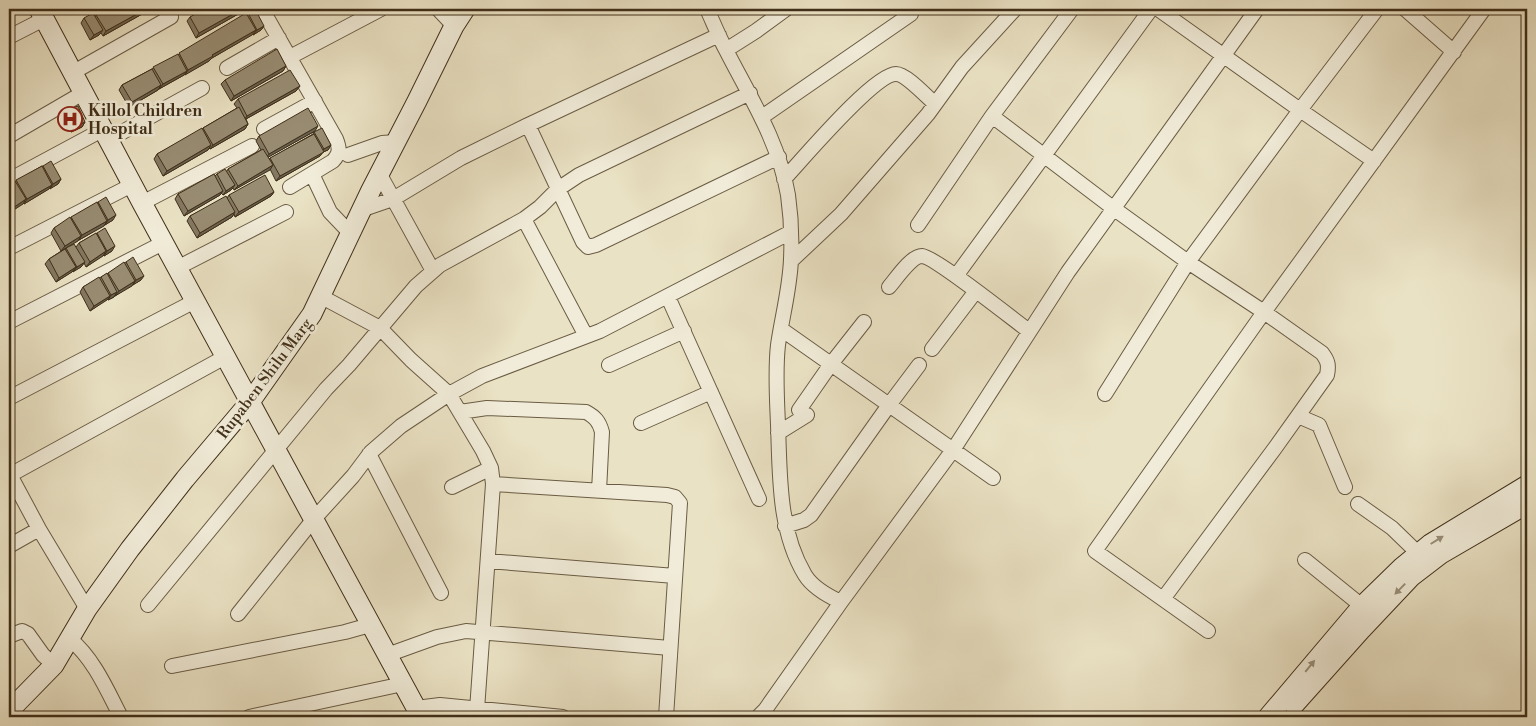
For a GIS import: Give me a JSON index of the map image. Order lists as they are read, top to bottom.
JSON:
{
  "streets": {
    "street": ["Rupaben Shilu Marg"]
  },
  "places": {
    "hospital": ["Killol Children Hospital"]
  }
}
